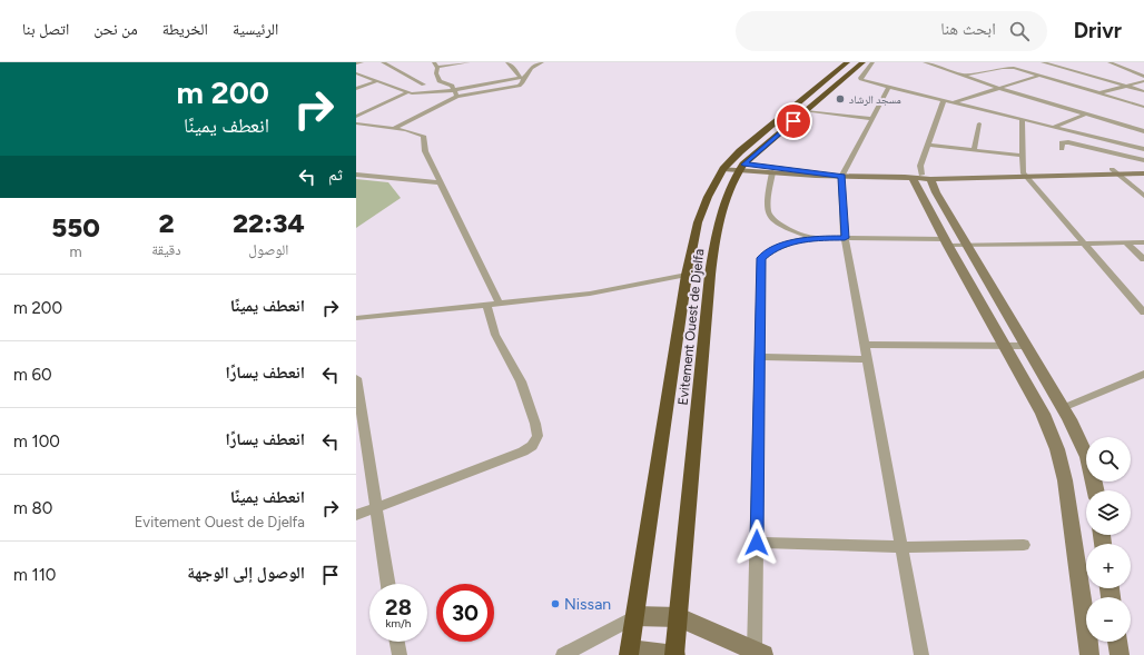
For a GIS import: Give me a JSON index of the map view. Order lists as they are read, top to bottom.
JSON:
{
  "streets": {
    "highway": ["Evitement Ouest de Djelfa"]
  },
  "places": ["مسجد الرشاد", "Nissan"],
  "page": {
    "header": "Drivr",
    "search": "ابحث هنا",
    "nav": [
      "الرئيسية",
      "الخريطة",
      "من نحن",
      "اتصل بنا"
    ],
    "turn": ["200 m", "انعطف يمينًا"],
    "then": "ثم",
    "eta": [
      "22:34",
      "الوصول",
      "2",
      "دقيقة",
      "550",
      "m"
    ],
    "list": [
      {
        "name": "انعطف يمينًا",
        "value": "200 m"
      },
      {
        "name": "انعطف يسارًا",
        "value": "60 m"
      },
      {
        "name": "انعطف يسارًا",
        "value": "100 m"
      },
      {
        "name": "انعطف يمينًا",
        "note": "Evitement Ouest de Djelfa",
        "value": "80 m"
      },
      {
        "name": "الوصول إلى الوجهة",
        "value": "110 m"
      }
    ],
    "map_buttons": ["+", "−"],
    "speed": "28 km/h",
    "limit": "30"
  }
}
